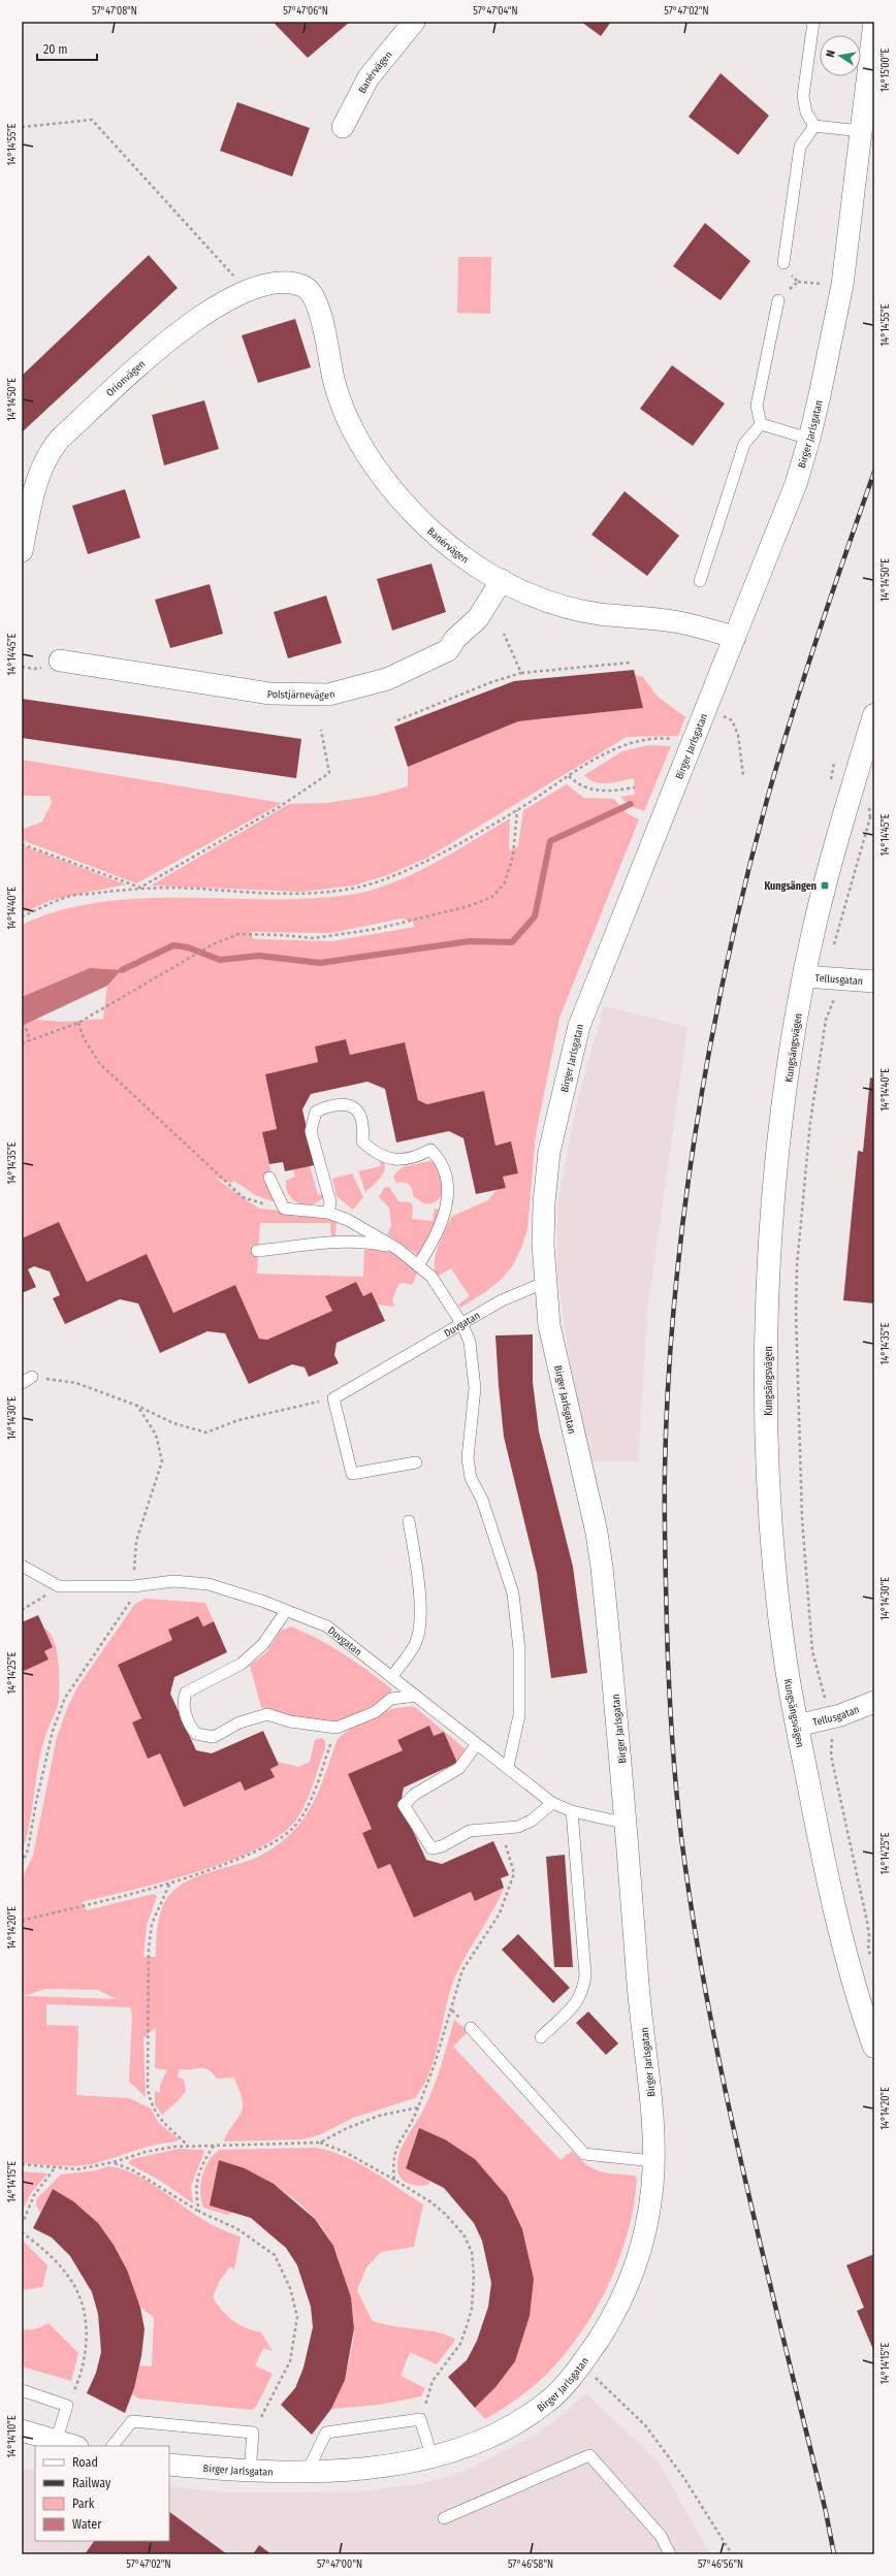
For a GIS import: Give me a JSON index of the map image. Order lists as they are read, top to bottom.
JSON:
{
  "streets": {
    "street": [
      "Banérvägen",
      "Orionvägen",
      "Birger Jarlsgatan",
      "Polstjärnevägen",
      "Tellusgatan",
      "Kungsängsvägen"
    ],
    "lane": ["Duvgatan"]
  },
  "crossings": [
    ["Banérvägen", "Orionvägen"],
    ["Banérvägen", "Birger Jarlsgatan"],
    ["Banérvägen", "Polstjärnevägen"],
    ["Birger Jarlsgatan", "Duvgatan"],
    ["Tellusgatan", "Kungsängsvägen"]
  ],
  "places": {
    "transit": ["Kungsängen"]
  },
  "legend": [
    "Road",
    "Railway",
    "Park",
    "Water"
  ],
  "scale_bar": "20 m",
  "north": "left",
  "coordinates": [
    "57°47'08\"N",
    "57°47'06\"N",
    "57°47'04\"N",
    "57°47'02\"N",
    "14°15'00\"E",
    "14°14'55\"E",
    "14°14'50\"E",
    "14°14'45\"E",
    "14°14'40\"E",
    "14°14'35\"E",
    "14°14'30\"E",
    "14°14'25\"E",
    "14°14'20\"E",
    "14°14'15\"E",
    "14°14'10\"E",
    "57°47'00\"N",
    "57°46'58\"N",
    "57°46'56\"N"
  ]
}
